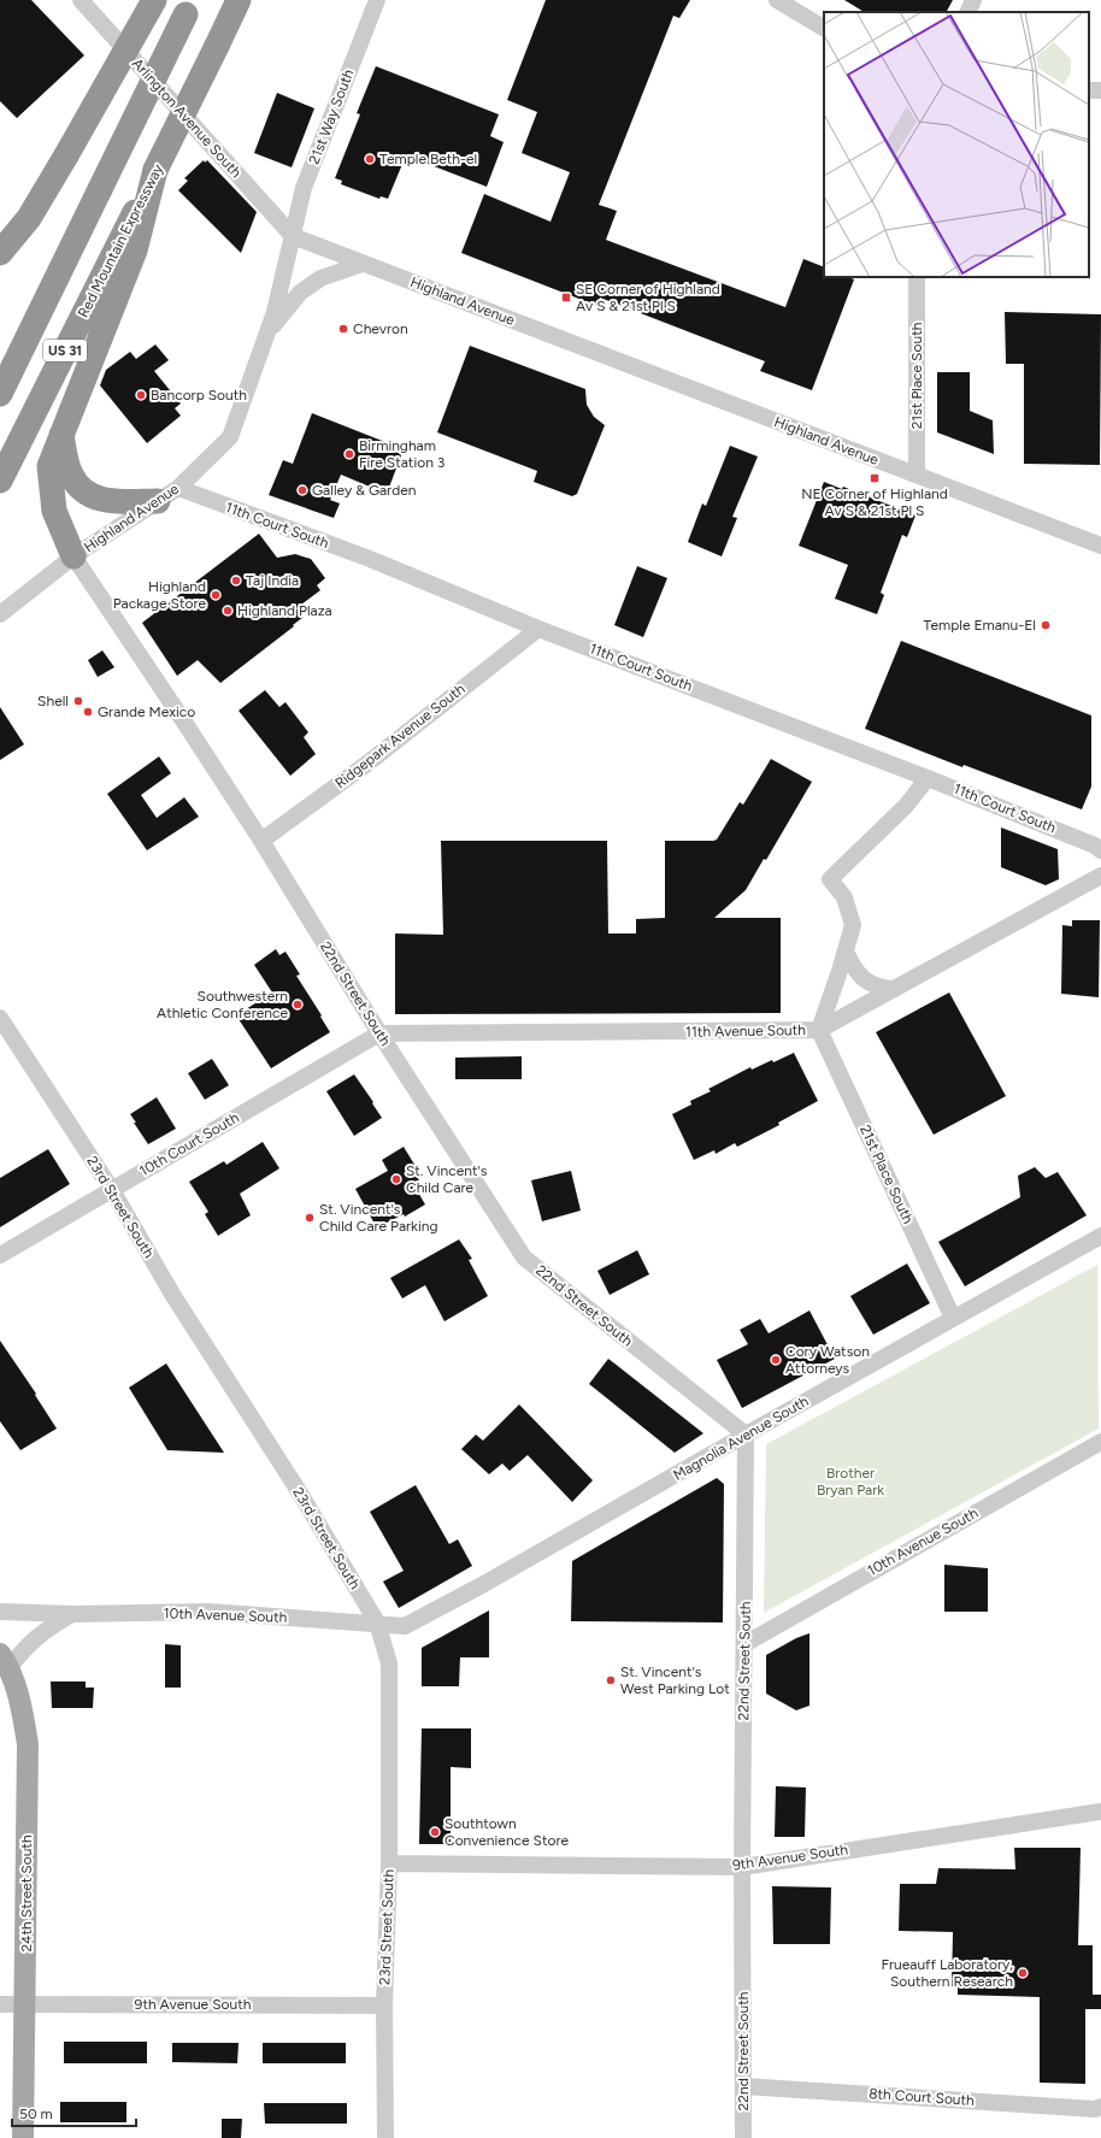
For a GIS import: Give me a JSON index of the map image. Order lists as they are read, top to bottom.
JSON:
{
  "streets": {
    "highway": ["Red Mountain Expressway", "US 31"],
    "main road": ["24th Street South"],
    "street": [
      "21st Way South",
      "Arlington Avenue South",
      "Highland Avenue",
      "21st Place South",
      "11th Court South",
      "Ridgepark Avenue South",
      "22nd Street South",
      "11th Avenue South",
      "10th Court South",
      "23rd Street South",
      "Magnolia Avenue South",
      "10th Avenue South",
      "9th Avenue South",
      "8th Court South"
    ]
  },
  "crossings": [
    ["21st Way South", "Arlington Avenue South"],
    ["21st Way South", "Highland Avenue"],
    ["Arlington Avenue South", "Highland Avenue"],
    ["Highland Avenue", "21st Place South"],
    ["Highland Avenue", "11th Court South"],
    ["Highland Avenue", "22nd Street South"],
    ["21st Place South", "11th Avenue South"],
    ["21st Place South", "Magnolia Avenue South"],
    ["11th Court South", "Ridgepark Avenue South"],
    ["Ridgepark Avenue South", "22nd Street South"],
    ["22nd Street South", "11th Avenue South"],
    ["22nd Street South", "10th Court South"],
    ["22nd Street South", "Magnolia Avenue South"],
    ["22nd Street South", "10th Avenue South"],
    ["22nd Street South", "9th Avenue South"],
    ["22nd Street South", "8th Court South"],
    ["11th Avenue South", "10th Court South"],
    ["10th Court South", "23rd Street South"],
    ["23rd Street South", "Magnolia Avenue South"],
    ["23rd Street South", "10th Avenue South"],
    ["23rd Street South", "9th Avenue South"],
    ["Magnolia Avenue South", "10th Avenue South"],
    ["10th Avenue South", "24th Street South"],
    ["9th Avenue South", "24th Street South"]
  ],
  "parks": ["Brother Bryan Park"],
  "places": {
    "other": [
      "Temple Beth-el",
      "Chevron",
      "Bancorp South",
      "Birmingham Fire Station 3",
      "Galley & Garden",
      "Taj India",
      "Highland Package Store",
      "Highland Plaza",
      "Temple Emanu-El",
      "Shell",
      "Grande Mexico",
      "Southwestern Athletic Conference",
      "St. Vincent's Child Care",
      "St. Vincent's Child Care Parking",
      "Cory Watson Attorneys",
      "St. Vincent's West Parking Lot",
      "Southtown Convenience Store",
      "Frueauff Laboratory, Southern Research"
    ],
    "transit": ["SE Corner of Highland Av S & 21st Pl S", "NE Corner of Highland Av S & 21st Pl S"]
  },
  "scale_bar": "50 m"
}
